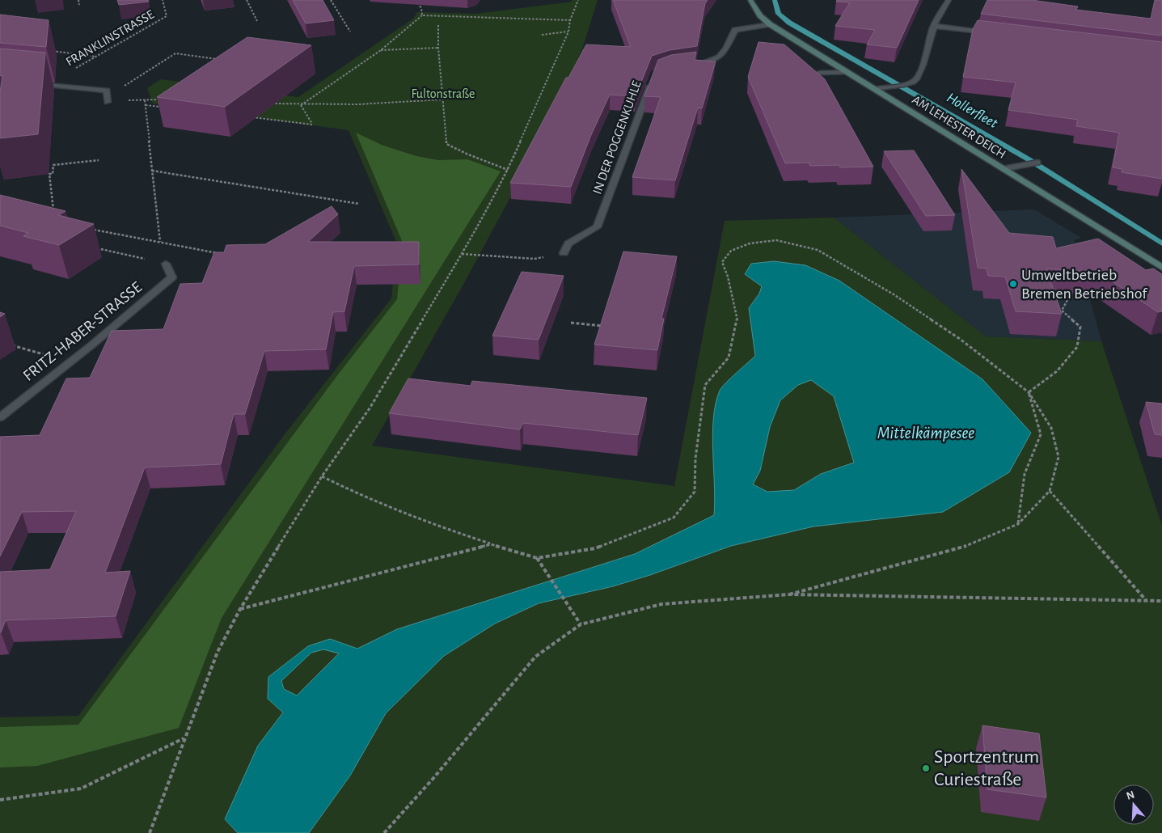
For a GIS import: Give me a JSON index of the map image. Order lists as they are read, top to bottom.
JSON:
{
  "streets": {
    "street": ["AM LEHESTER DEICH", "IN DER POGGENKUHLE", "FRITZ-HABER-STRASSE"],
    "path": ["FRANKLINSTRASSE"]
  },
  "water": ["Hollerfleet", "Mittelkämpesee"],
  "parks": ["Fultonstraße"],
  "places": ["Umweltbetrieb Bremen Betriebshof", "Sportzentrum Curiestraße"],
  "north": "top"
}
